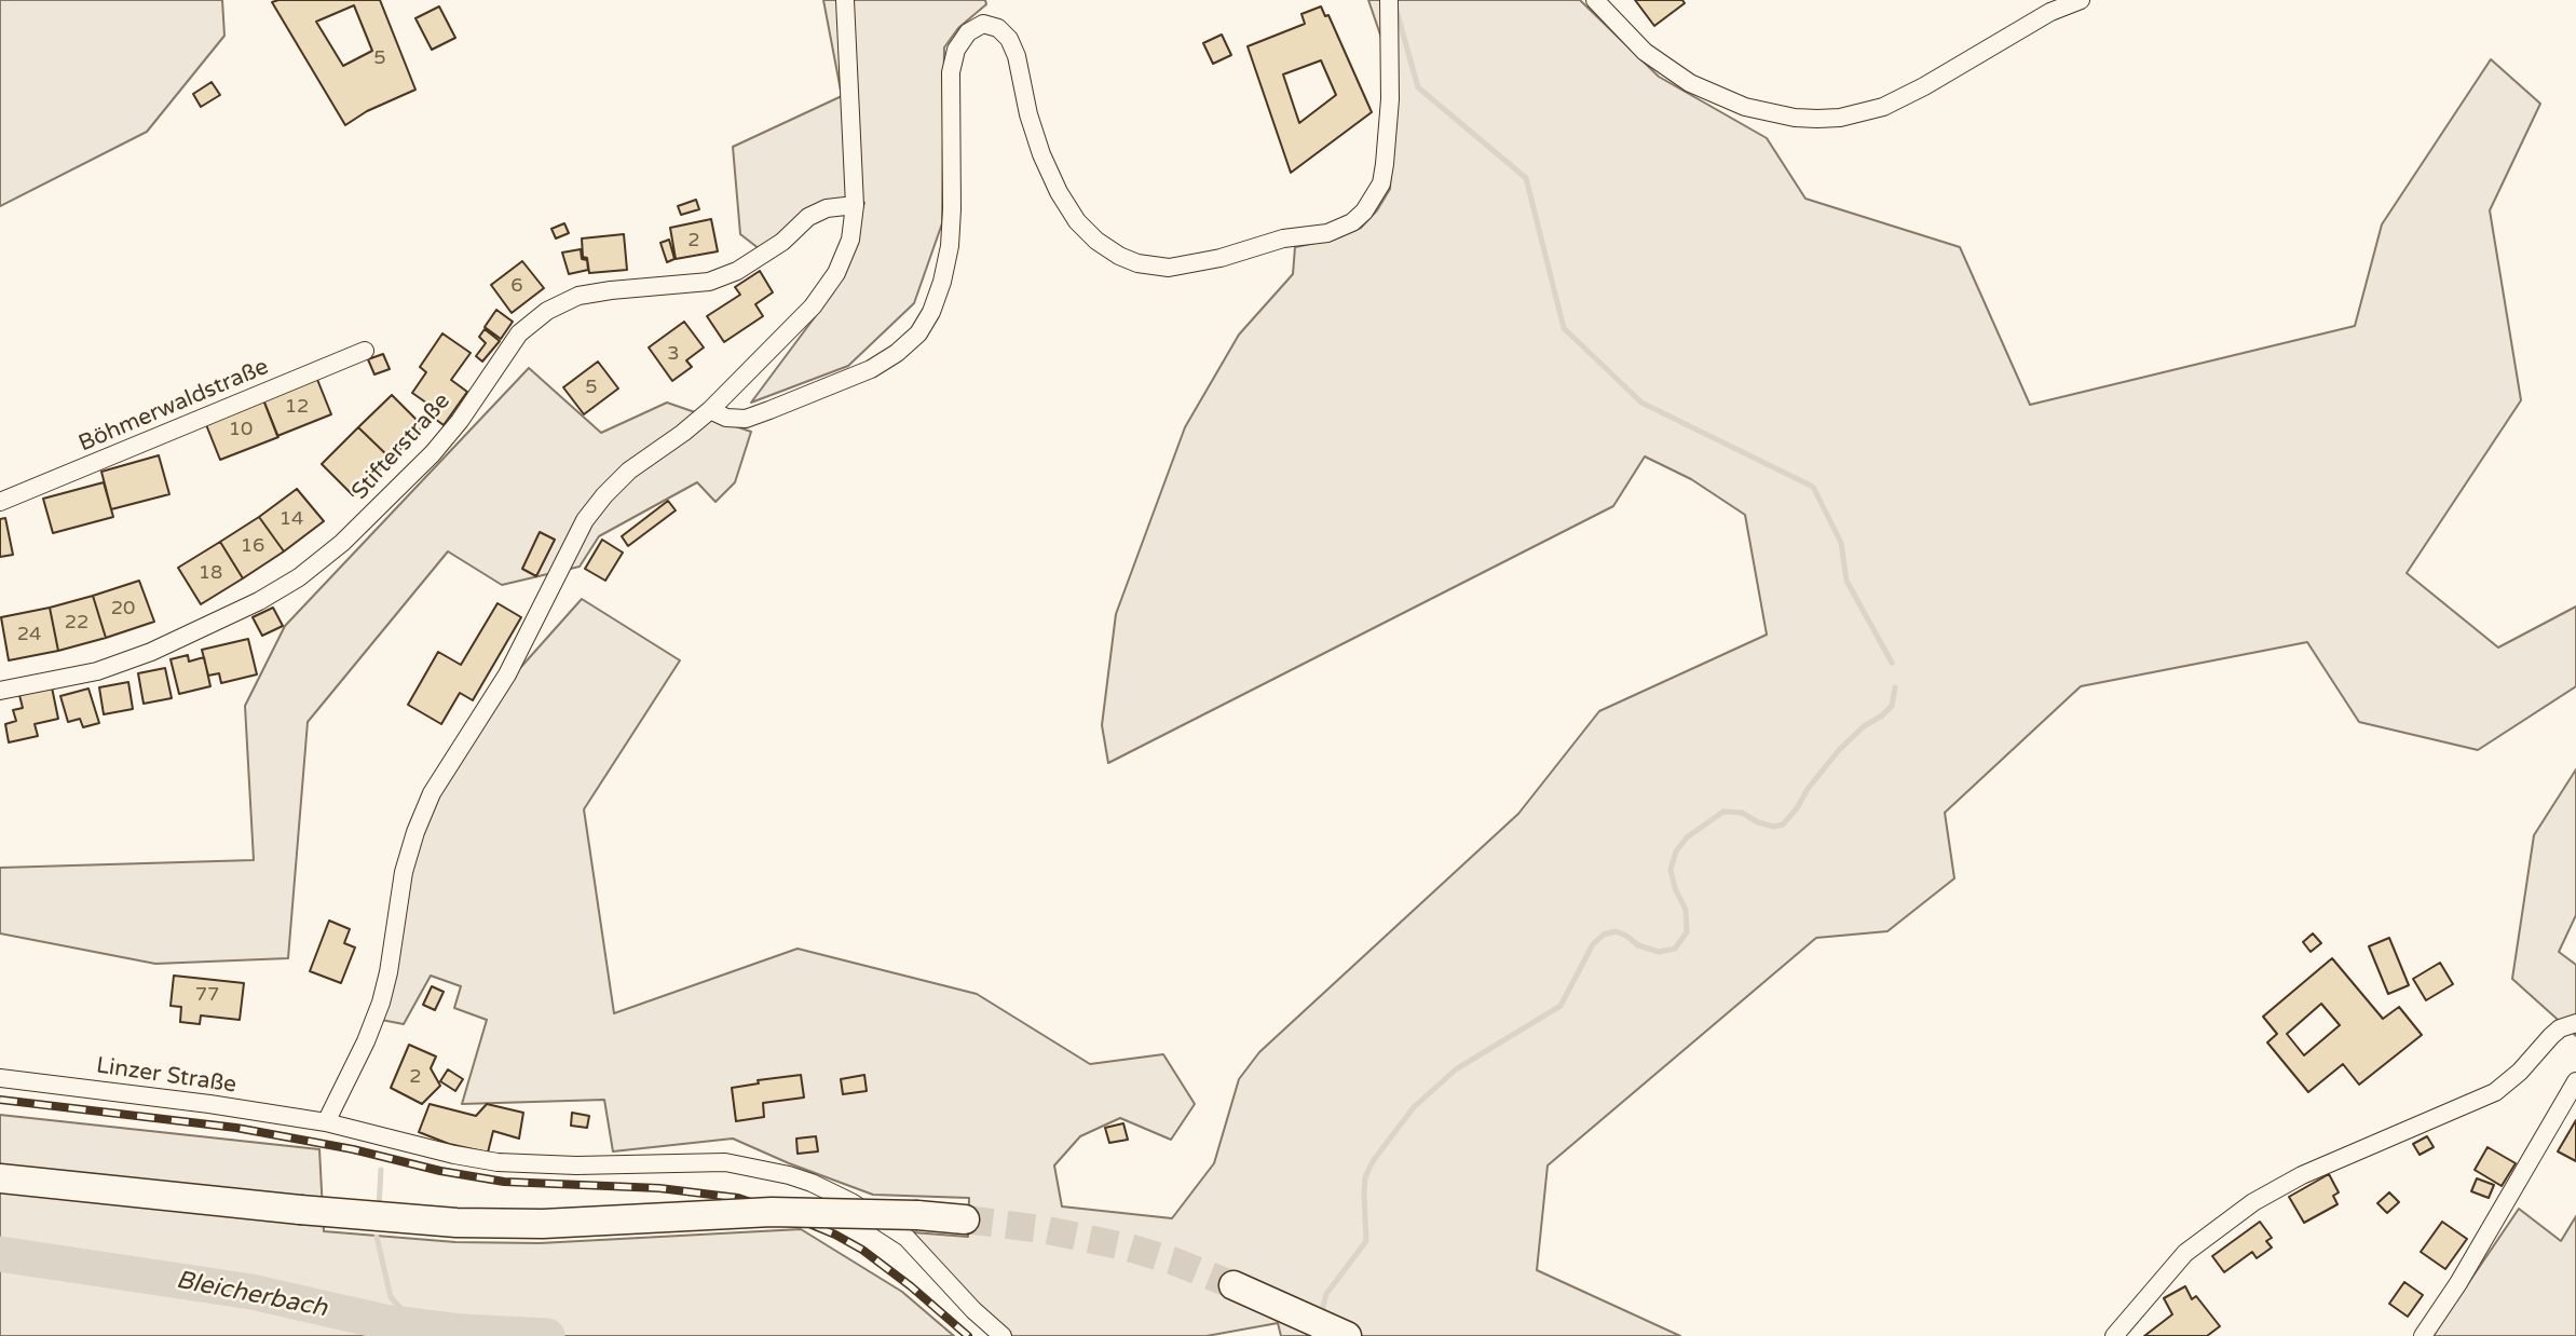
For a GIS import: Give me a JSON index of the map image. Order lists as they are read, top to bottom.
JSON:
{
  "streets": {
    "street": ["Böhmerwaldstraße", "Stifterstraße", "Linzer Straße"]
  },
  "water": ["Bleicherbach"],
  "house_numbers": [
    "5",
    "2",
    "6",
    "3",
    "5",
    "12",
    "10",
    "14",
    "16",
    "18",
    "20",
    "22",
    "24",
    "77",
    "2"
  ]
}
